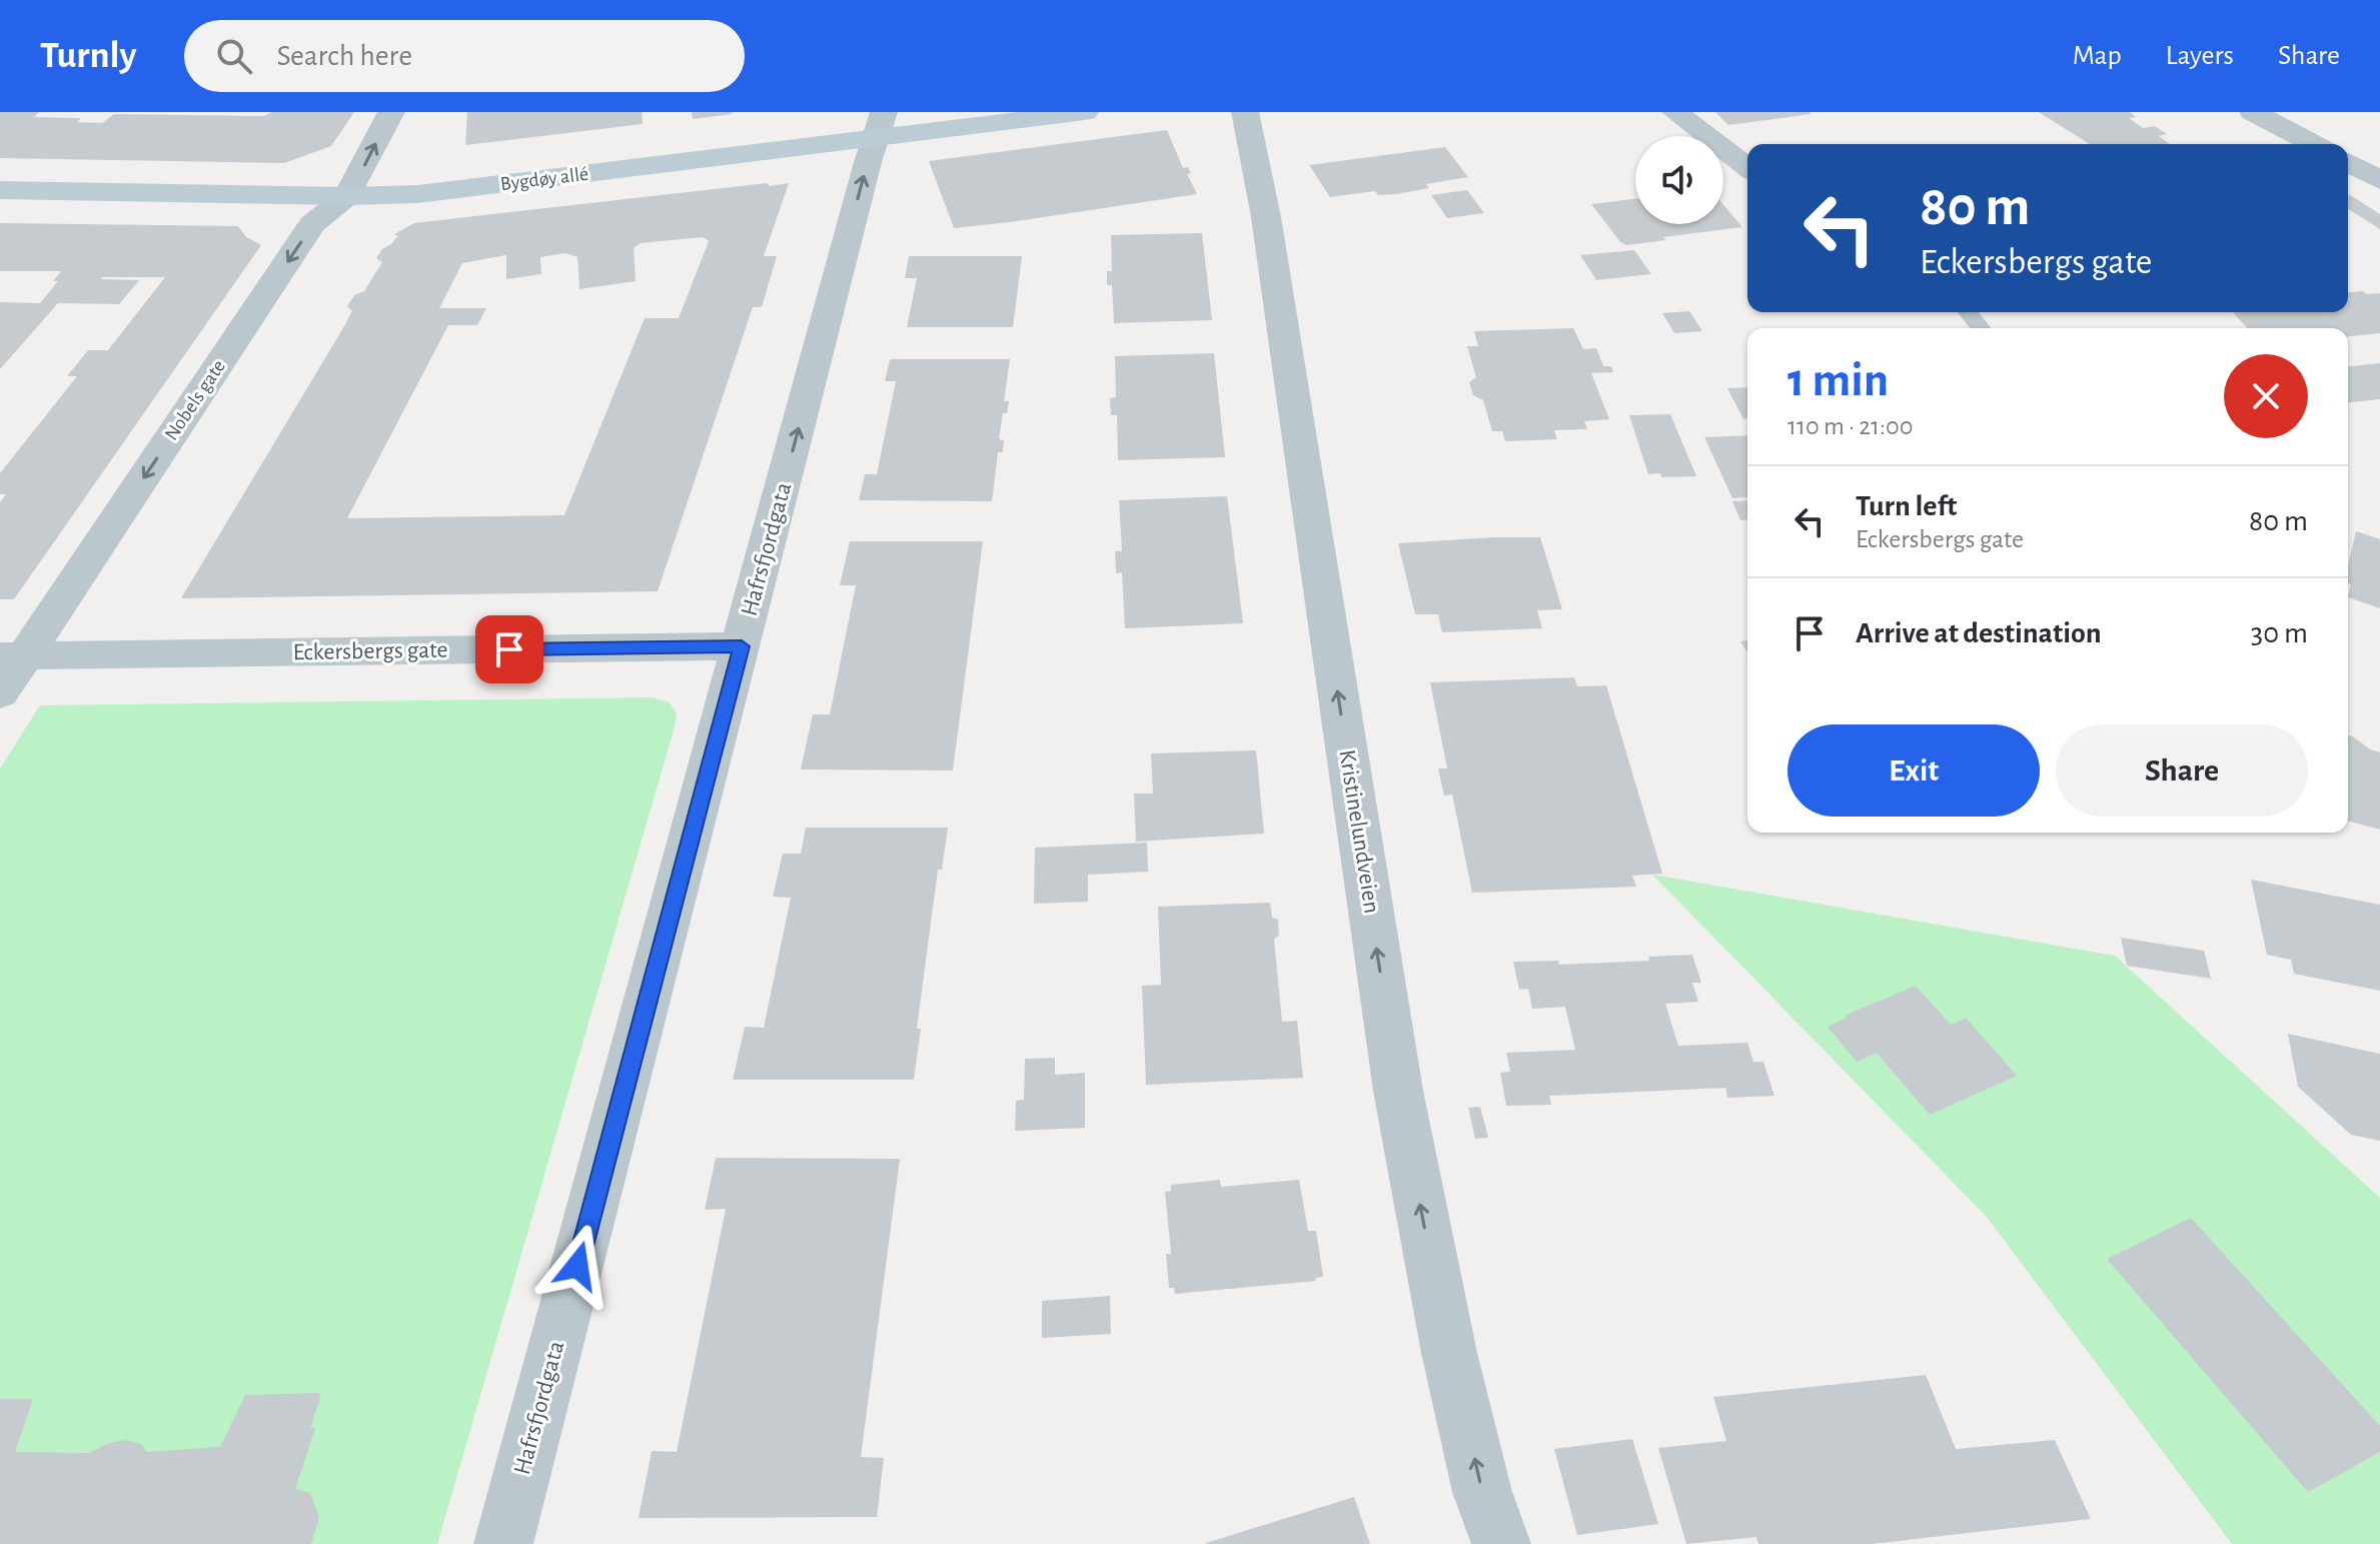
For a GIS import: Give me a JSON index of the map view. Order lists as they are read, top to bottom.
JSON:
{
  "streets": {
    "main road": ["Bygdøy allé"],
    "street": [
      "Nobels gate",
      "Hafrsfjordgata",
      "Eckersbergs gate",
      "Kristinelundveien"
    ]
  },
  "crossings": [
    ["Bygdøy allé", "Nobels gate"],
    ["Bygdøy allé", "Hafrsfjordgata"],
    ["Nobels gate", "Eckersbergs gate"],
    ["Hafrsfjordgata", "Eckersbergs gate"]
  ],
  "one_way": ["Hafrsfjordgata", "Kristinelundveien"],
  "page": {
    "header": "Turnly",
    "search": "Search here",
    "nav": ["Map", "Layers", "Share"],
    "turn": ["80 m", "Eckersbergs gate"],
    "heading": ["1 min", "110 m · 21:00"],
    "list": [
      {
        "name": "Turn left",
        "note": "Eckersbergs gate",
        "value": "80 m"
      },
      {
        "name": "Arrive at destination",
        "value": "30 m"
      }
    ],
    "buttons": ["Exit", "Share"]
  }
}
